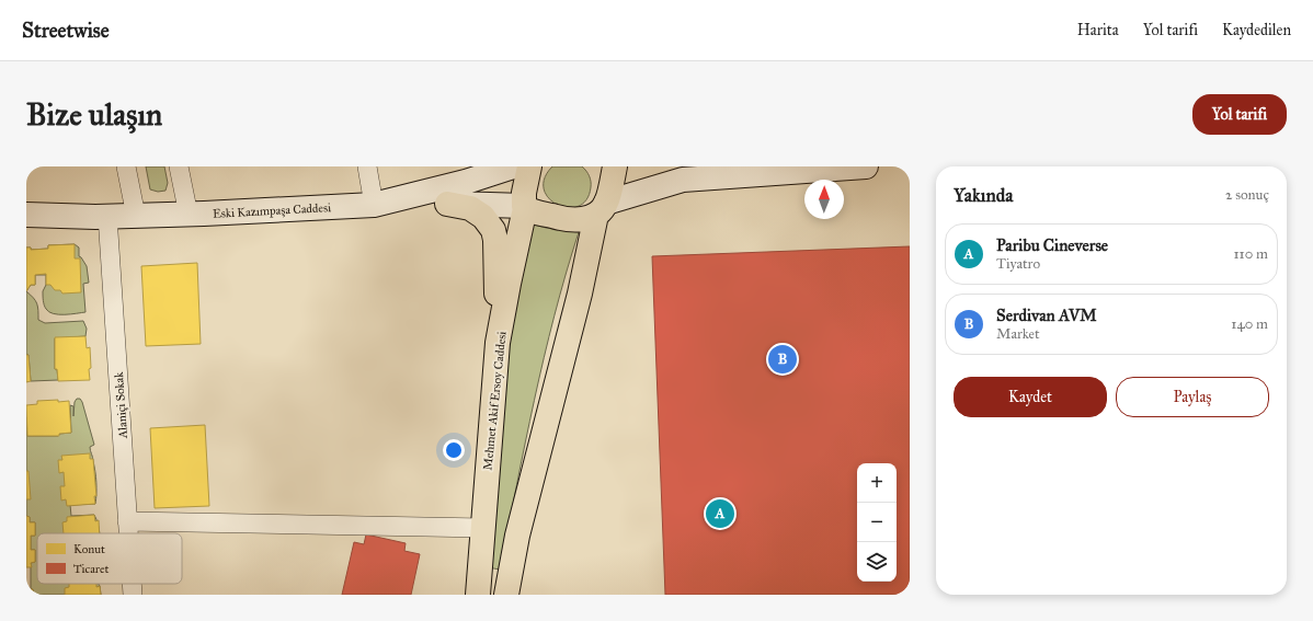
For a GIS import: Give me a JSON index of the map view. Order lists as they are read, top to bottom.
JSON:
{
  "streets": {
    "main road": ["Mehmet Akif Ersoy Caddesi"],
    "street": ["Eski Kazımpaşa Caddesi", "Alaniçi Sokak"]
  },
  "crossings": [
    ["Eski Kazımpaşa Caddesi", "Alaniçi Sokak"]
  ],
  "legend": ["Konut", "Ticaret"],
  "north": "top",
  "page": {
    "header": "Streetwise",
    "nav": ["Harita", "Yol tarifi", "Kaydedilen"],
    "buttons": [
      "Yol tarifi",
      ["Kaydet", "Paylaş"]
    ],
    "title": "Bize ulaşın",
    "heading": ["Yakında", "2 sonuç"],
    "list": [
      {
        "mark": "A",
        "name": "Paribu Cineverse",
        "note": "Tiyatro",
        "value": "110 m"
      },
      {
        "mark": "B",
        "name": "Serdivan AVM",
        "note": "Market",
        "value": "140 m"
      }
    ],
    "pins": ["B", "A"],
    "map_buttons": ["+", "−"]
  }
}
